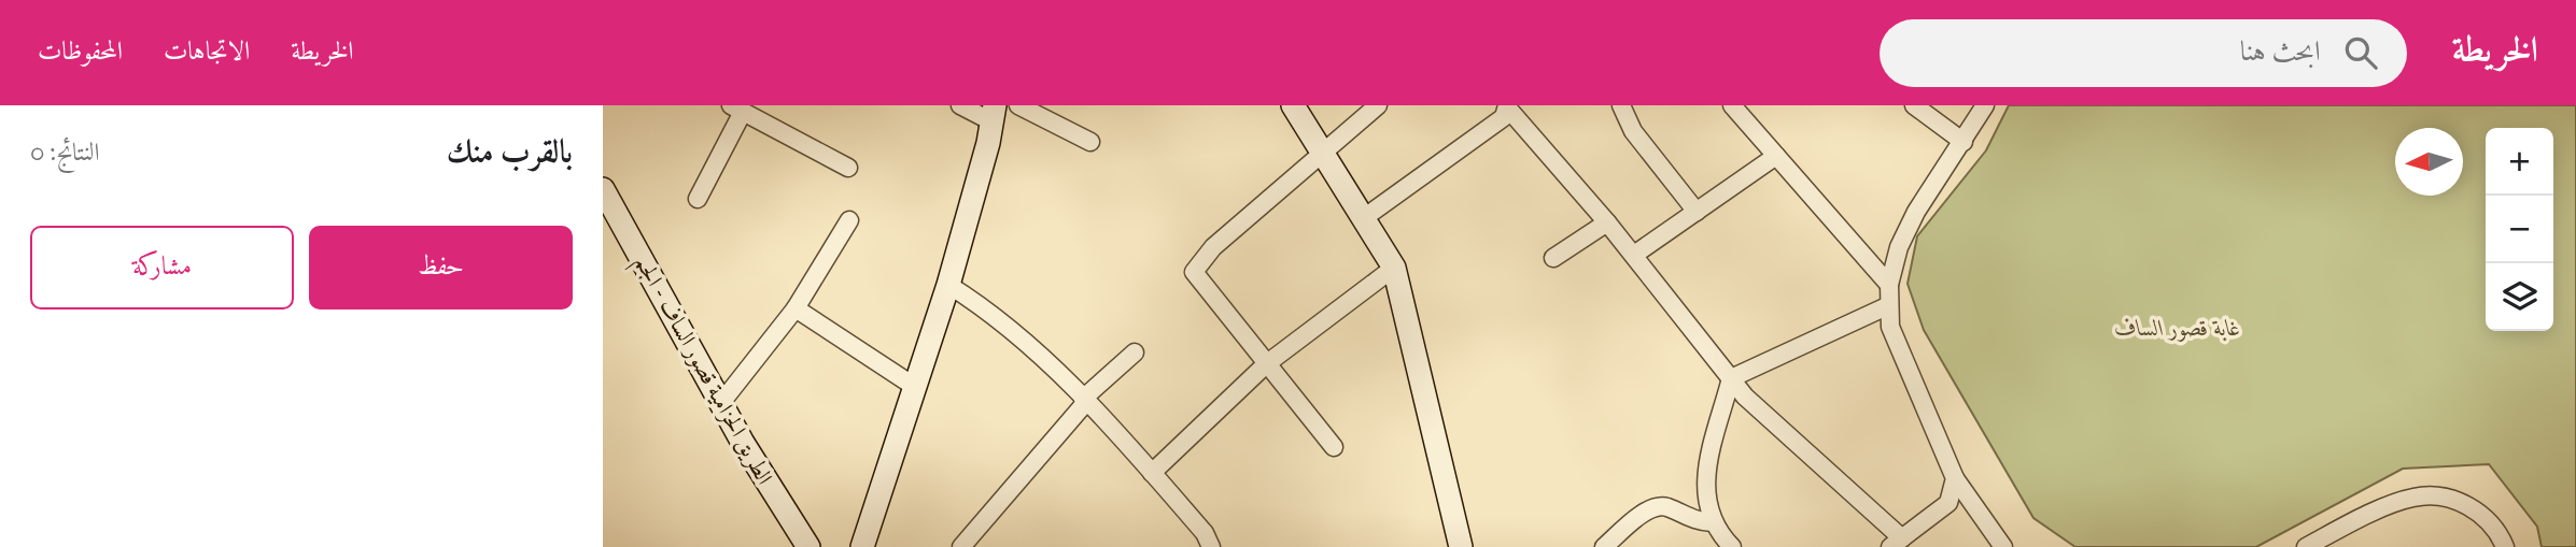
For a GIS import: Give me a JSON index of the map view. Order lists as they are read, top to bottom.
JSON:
{
  "streets": {
    "street": ["الطريق الحزامية قصور الساف - الجم"]
  },
  "parks": ["غابة قصور الساف"],
  "north": "left",
  "page": {
    "header": "الخريطة",
    "search": "ابحث هنا",
    "nav": ["الخريطة", "الاتجاهات", "المحفوظات"],
    "heading": ["بالقرب منك", "النتائج: 0"],
    "map_buttons": ["+", "−"],
    "buttons": ["حفظ", "مشاركة"]
  }
}
